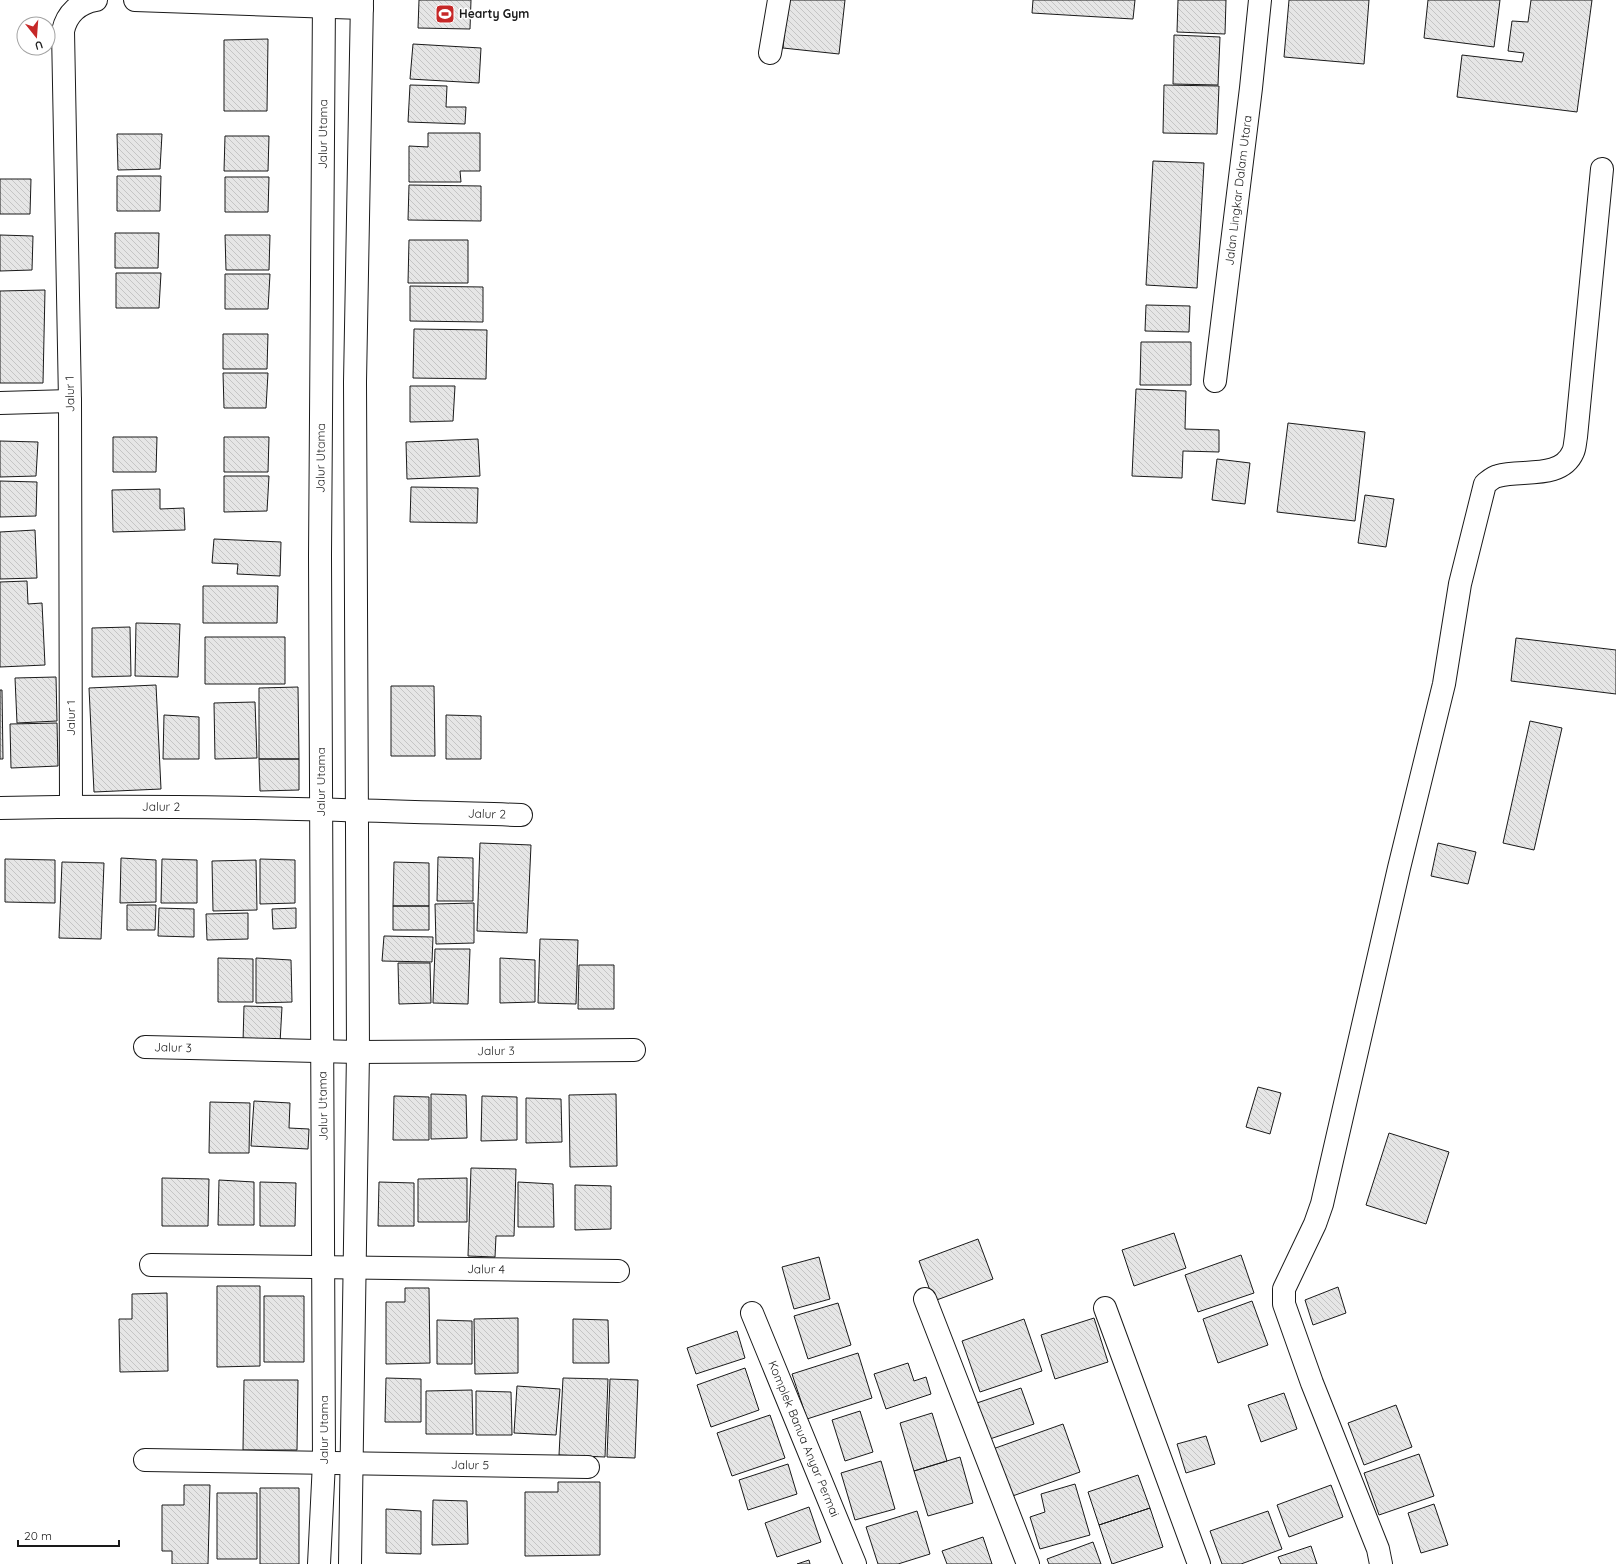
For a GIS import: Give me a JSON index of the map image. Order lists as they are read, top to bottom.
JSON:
{
  "streets": {
    "street": [
      "Jalur Utama",
      "Jalan Lingkar Dalam Utara",
      "Jalur 1",
      "Jalur 2",
      "Jalur 3",
      "Jalur 4",
      "Komplek Banua Anyar Permai",
      "Jalur 5"
    ]
  },
  "crossings": [
    ["Jalur Utama", "Jalur 2"],
    ["Jalur Utama", "Jalur 3"],
    ["Jalur Utama", "Jalur 4"],
    ["Jalur Utama", "Jalur 5"],
    ["Jalur 1", "Jalur 2"]
  ],
  "places": {
    "sports": ["Hearty Gym"]
  },
  "scale_bar": "20 m",
  "north": "bottom"
}
